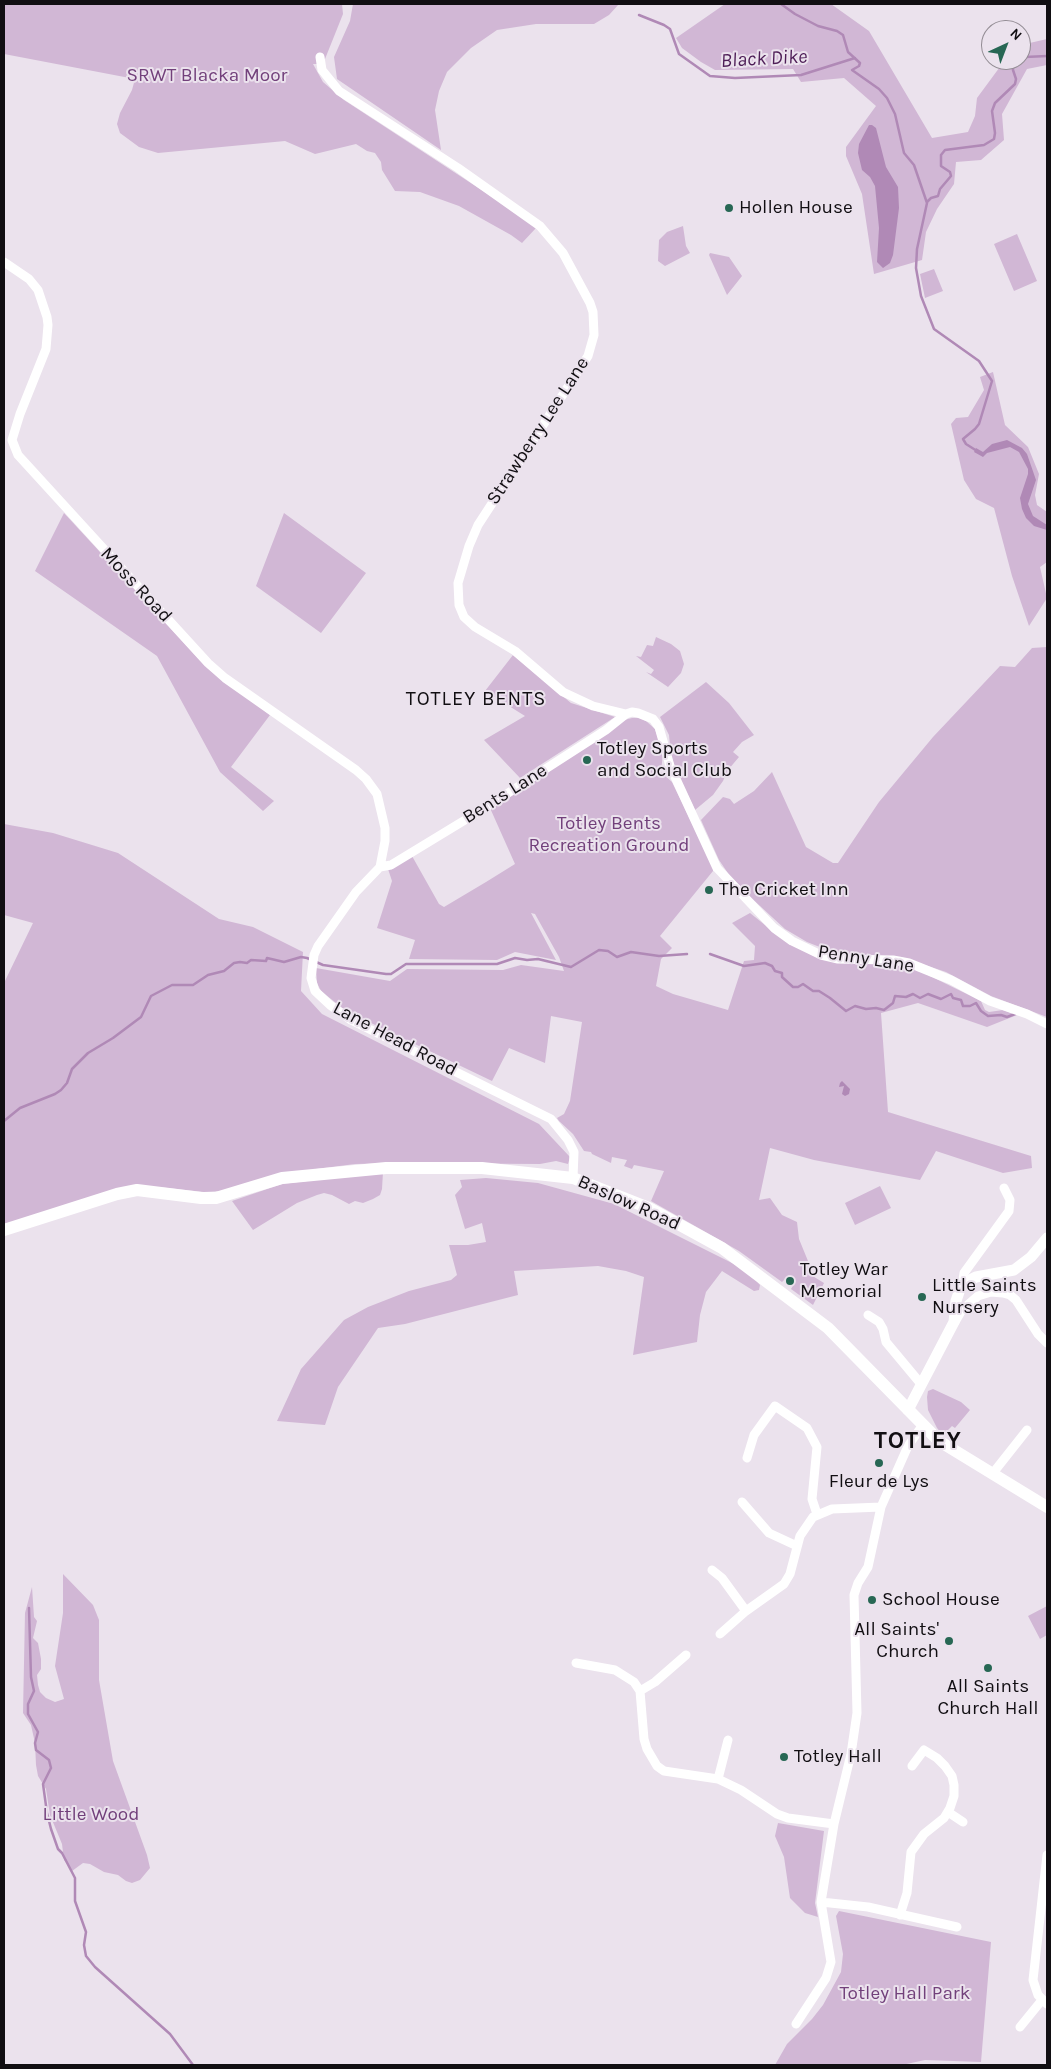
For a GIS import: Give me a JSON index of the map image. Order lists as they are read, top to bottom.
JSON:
{
  "streets": {
    "main road": ["Baslow Road"],
    "street": [
      "Strawberry Lee Lane",
      "Moss Road",
      "Bents Lane",
      "Penny Lane",
      "Lane Head Road"
    ]
  },
  "crossings": [
    ["Strawberry Lee Lane", "Bents Lane"],
    ["Strawberry Lee Lane", "Penny Lane"],
    ["Moss Road", "Bents Lane"],
    ["Moss Road", "Lane Head Road"],
    ["Bents Lane", "Penny Lane"],
    ["Bents Lane", "Lane Head Road"],
    ["Lane Head Road", "Baslow Road"]
  ],
  "districts": ["TOTLEY BENTS", "TOTLEY"],
  "water": ["Black Dike"],
  "parks": [
    "SRWT Blacka Moor",
    "Totley Bents Recreation Ground",
    "Little Wood",
    "Totley Hall Park"
  ],
  "places": [
    "Hollen House",
    "Totley Sports and Social Club",
    "The Cricket Inn",
    "Totley War Memorial",
    "Little Saints Nursery",
    "Fleur de Lys",
    "School House",
    "All Saints' Church",
    "All Saints Church Hall",
    "Totley Hall"
  ],
  "north": "top right"
}
